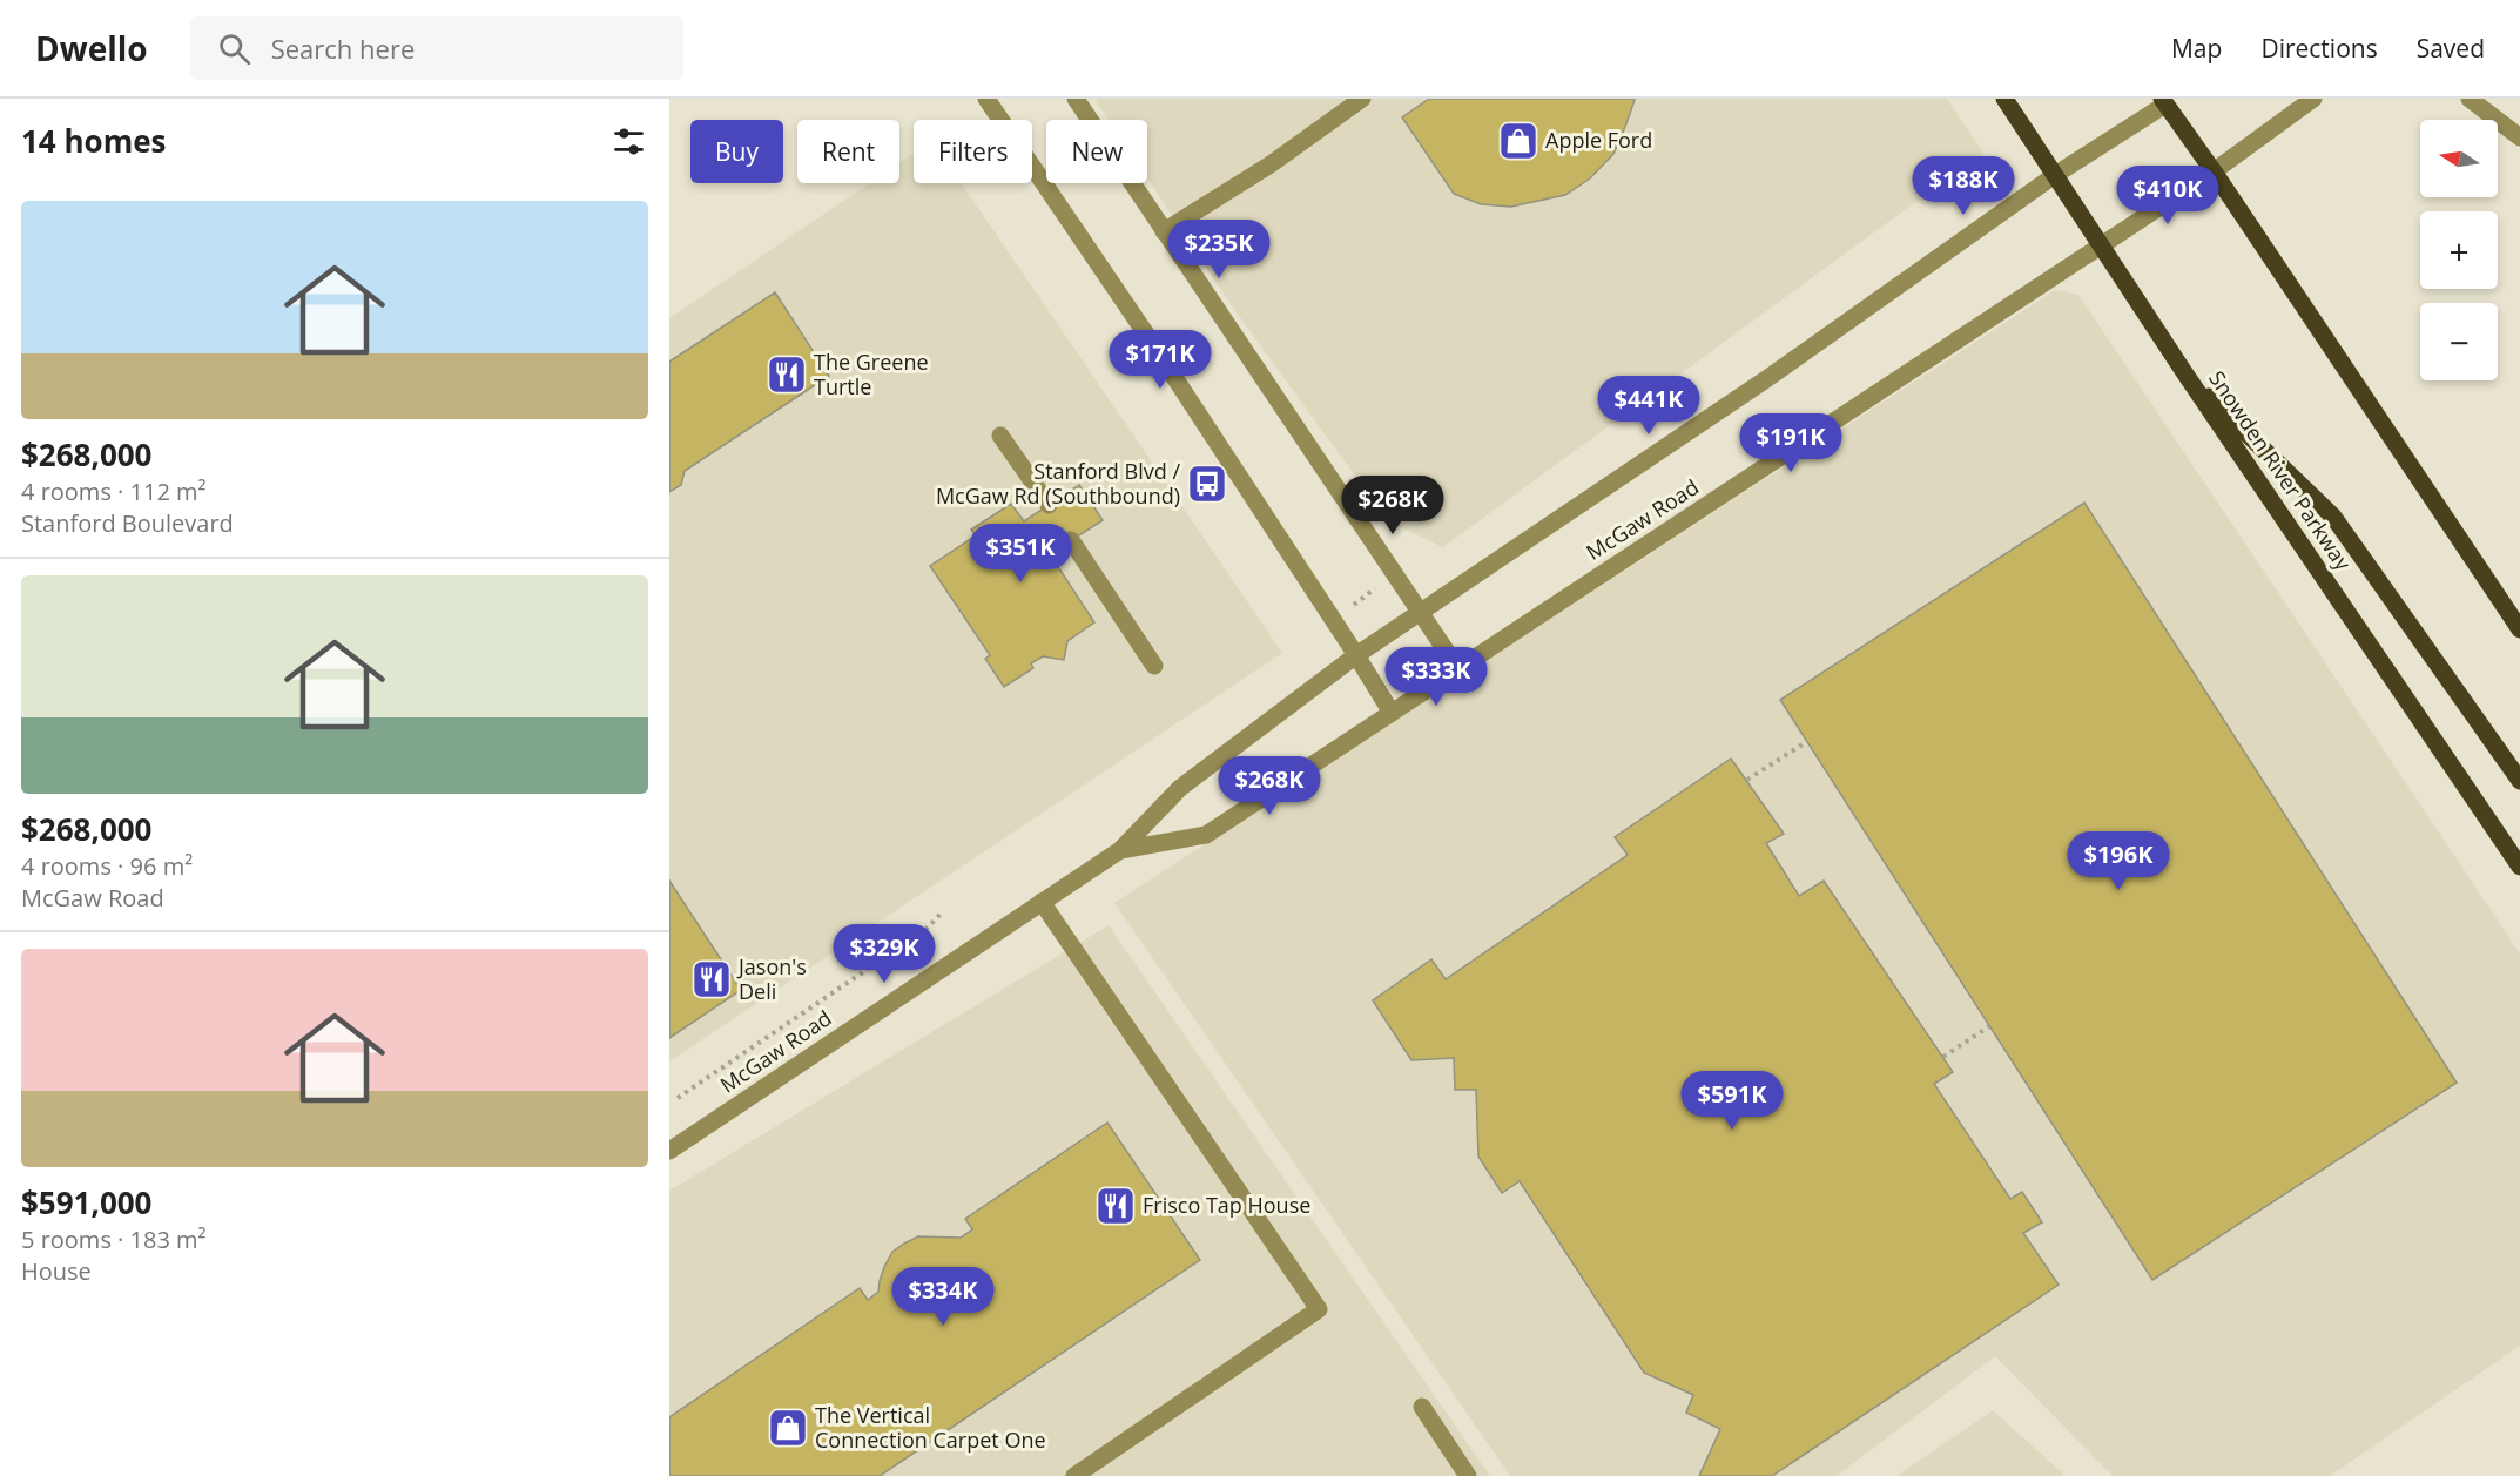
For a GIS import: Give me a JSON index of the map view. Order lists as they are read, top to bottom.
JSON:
{
  "streets": {
    "main road": ["Snowden River Parkway"],
    "street": ["McGaw Road"]
  },
  "crossings": [
    ["Snowden River Parkway", "McGaw Road"]
  ],
  "places": {
    "shop": ["Apple Ford", "The Vertical Connection Carpet One"],
    "restaurant": ["The Greene Turtle", "Jason's Deli", "Frisco Tap House"],
    "bus stop": ["Stanford Blvd / McGaw Rd (Southbound)"]
  },
  "north": "left",
  "page": {
    "header": "Dwello",
    "search": "Search here",
    "nav": ["Map", "Directions", "Saved"],
    "heading": "14 homes",
    "map_buttons": ["+", "−"],
    "chip": [
      "Buy",
      "Rent",
      "Filters",
      "New"
    ],
    "price": [
      "$188K",
      "$410K",
      "$235K",
      "$171K",
      "$441K",
      "$191K",
      "$268K",
      "$351K",
      "$333K",
      "$268K",
      "$196K",
      "$329K",
      "$591K",
      "$334K"
    ],
    "list": [
      {
        "name": "$268,000",
        "note": "4 rooms · 112 m² · Stanford Boulevard"
      },
      {
        "name": "$268,000",
        "note": "4 rooms · 96 m² · McGaw Road"
      },
      {
        "name": "$591,000",
        "note": "5 rooms · 183 m² · House"
      }
    ]
  }
}
